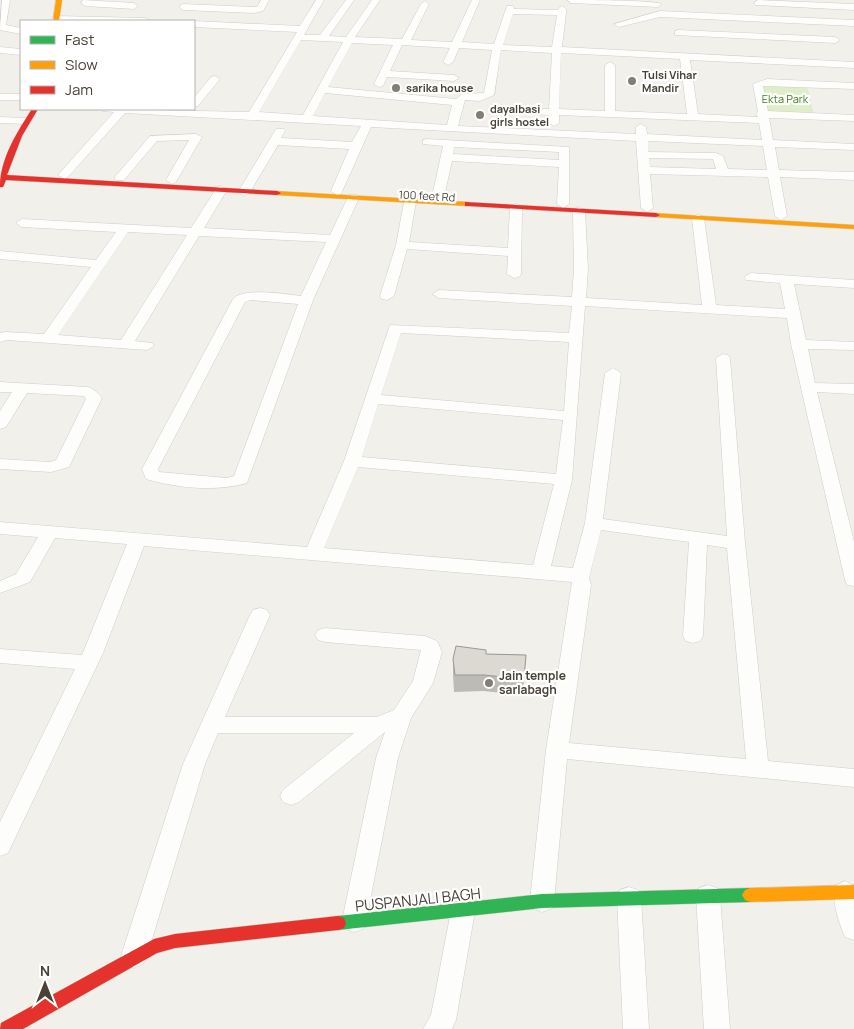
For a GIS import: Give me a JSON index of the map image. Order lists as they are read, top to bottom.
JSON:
{
  "streets": {
    "main road": ["100 feet Rd", "PUSPANJALI BAGH"]
  },
  "parks": ["Ekta Park"],
  "places": [
    "Tulsi Vihar Mandir",
    "sarika house",
    "dayalbasi girls hostel",
    "Jain temple sarlabagh"
  ],
  "legend": ["Fast", "Slow", "Jam"],
  "north": "top"
}
